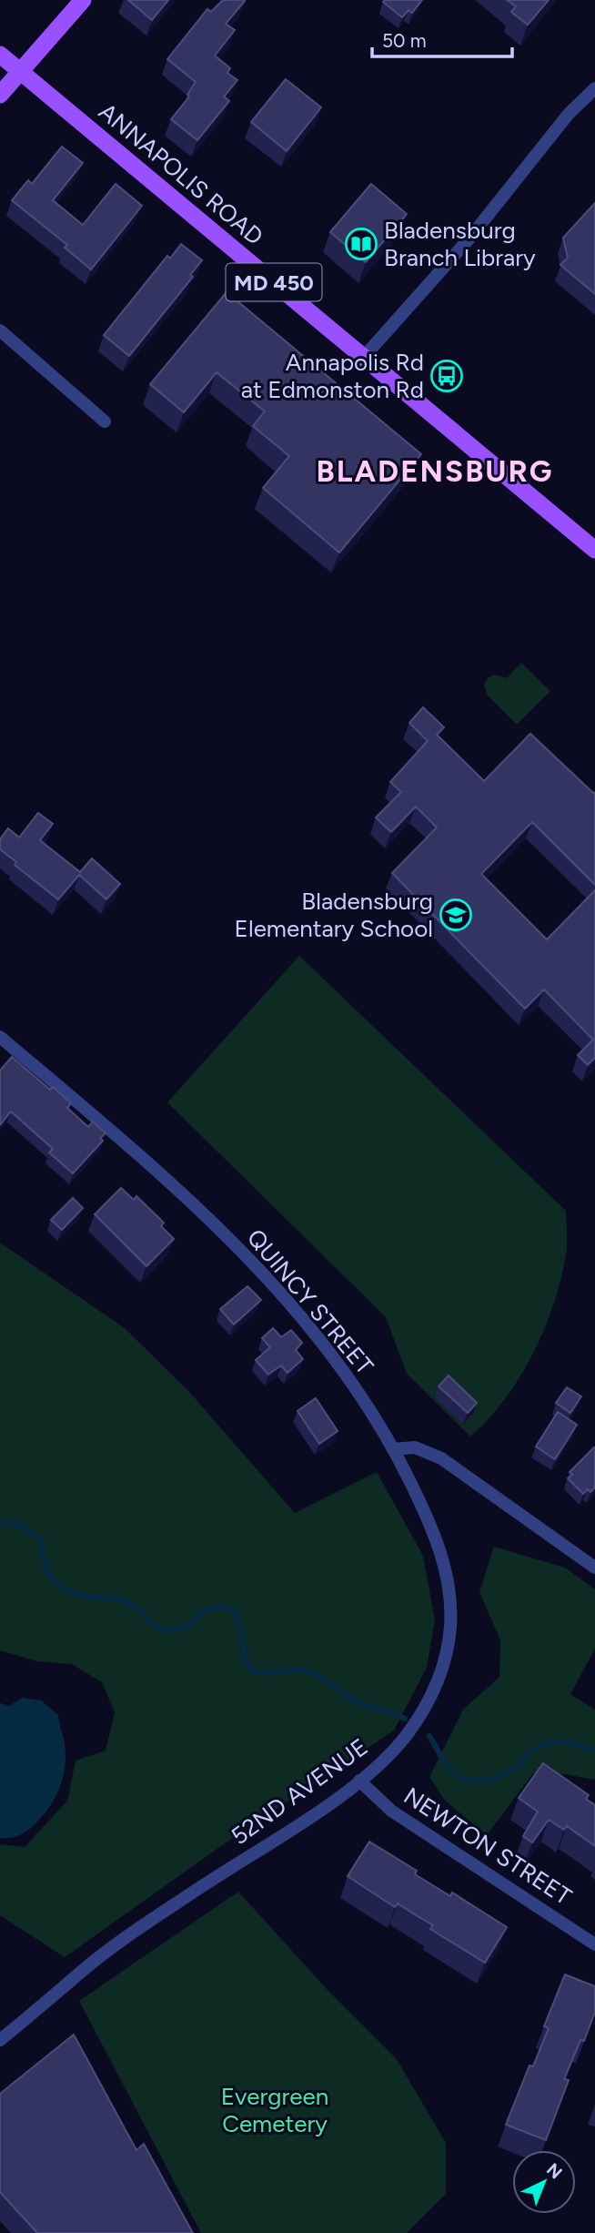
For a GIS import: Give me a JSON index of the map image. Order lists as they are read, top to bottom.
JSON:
{
  "streets": {
    "main road": ["ANNAPOLIS ROAD", "MD 450"],
    "street": ["QUINCY STREET", "52ND AVENUE", "NEWTON STREET"]
  },
  "crossings": [
    ["QUINCY STREET", "52ND AVENUE"],
    ["52ND AVENUE", "NEWTON STREET"]
  ],
  "districts": ["BLADENSBURG"],
  "parks": ["Evergreen Cemetery"],
  "places": {
    "library": ["Bladensburg Branch Library"],
    "bus stop": ["Annapolis Rd at Edmonston Rd"],
    "school or university": ["Bladensburg Elementary School"]
  },
  "scale_bar": "50 m",
  "north": "top right"
}
